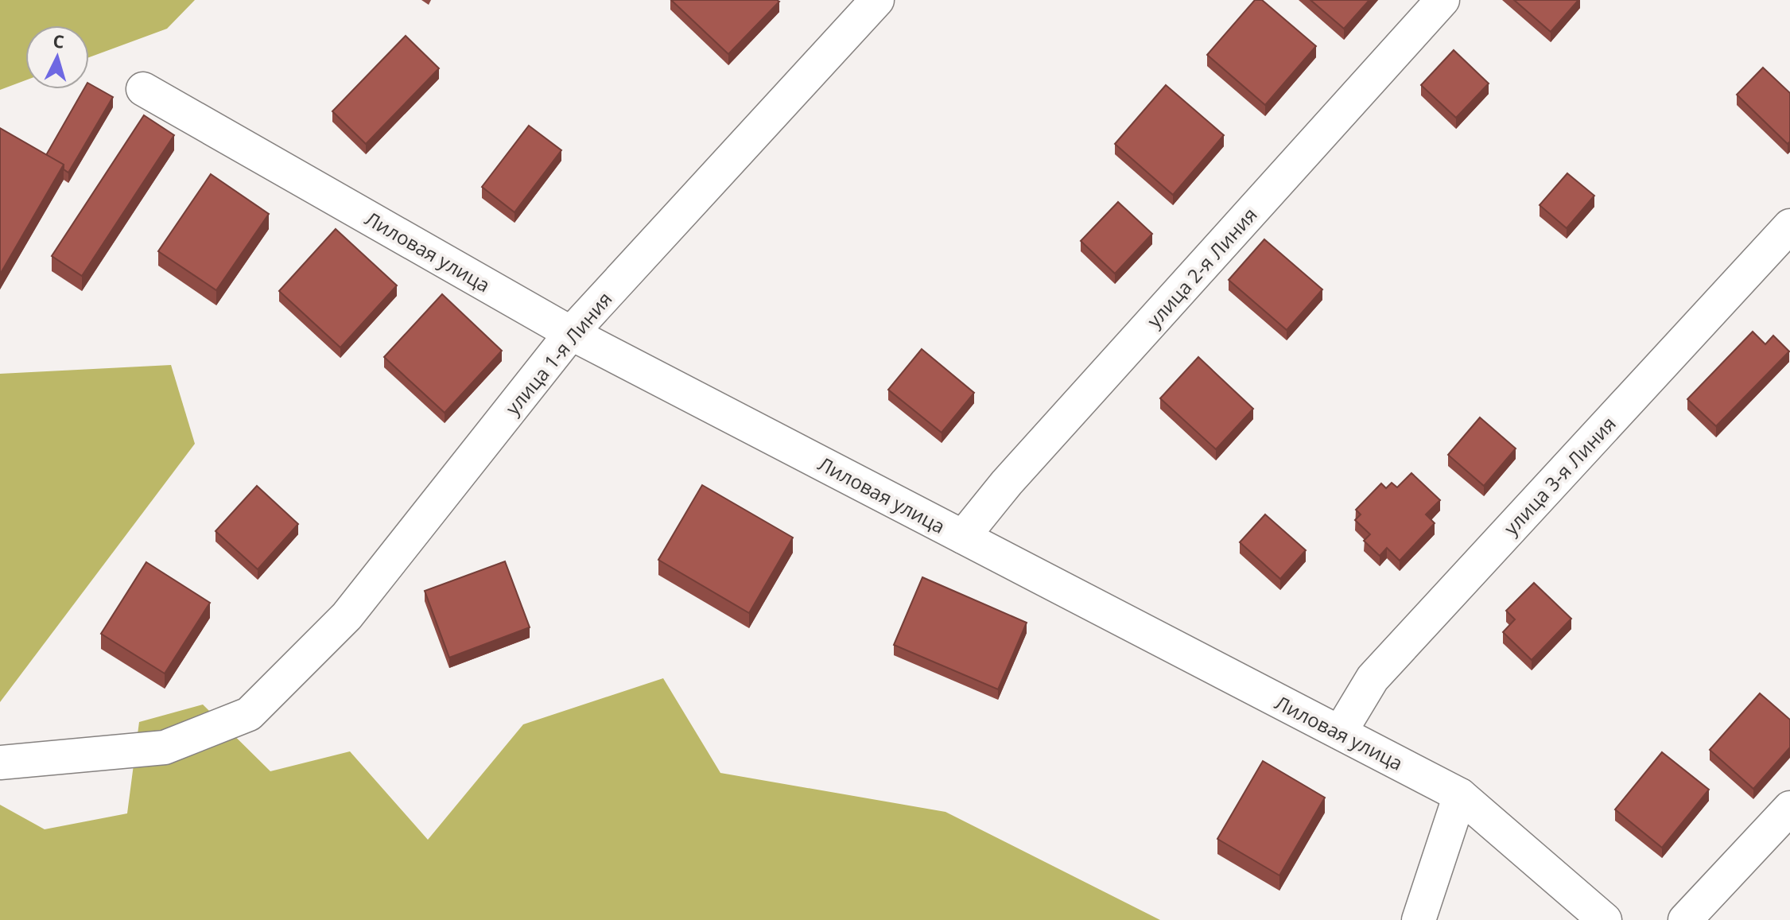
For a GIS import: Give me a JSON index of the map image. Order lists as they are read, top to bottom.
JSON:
{
  "streets": {
    "lane": [
      "Лиловая улица",
      "улица 2-я Линия",
      "улица 1-я Линия",
      "улица 3-я Линия"
    ]
  },
  "crossings": [
    ["Лиловая улица", "улица 2-я Линия"],
    ["Лиловая улица", "улица 1-я Линия"],
    ["Лиловая улица", "улица 3-я Линия"]
  ],
  "north": "top"
}
